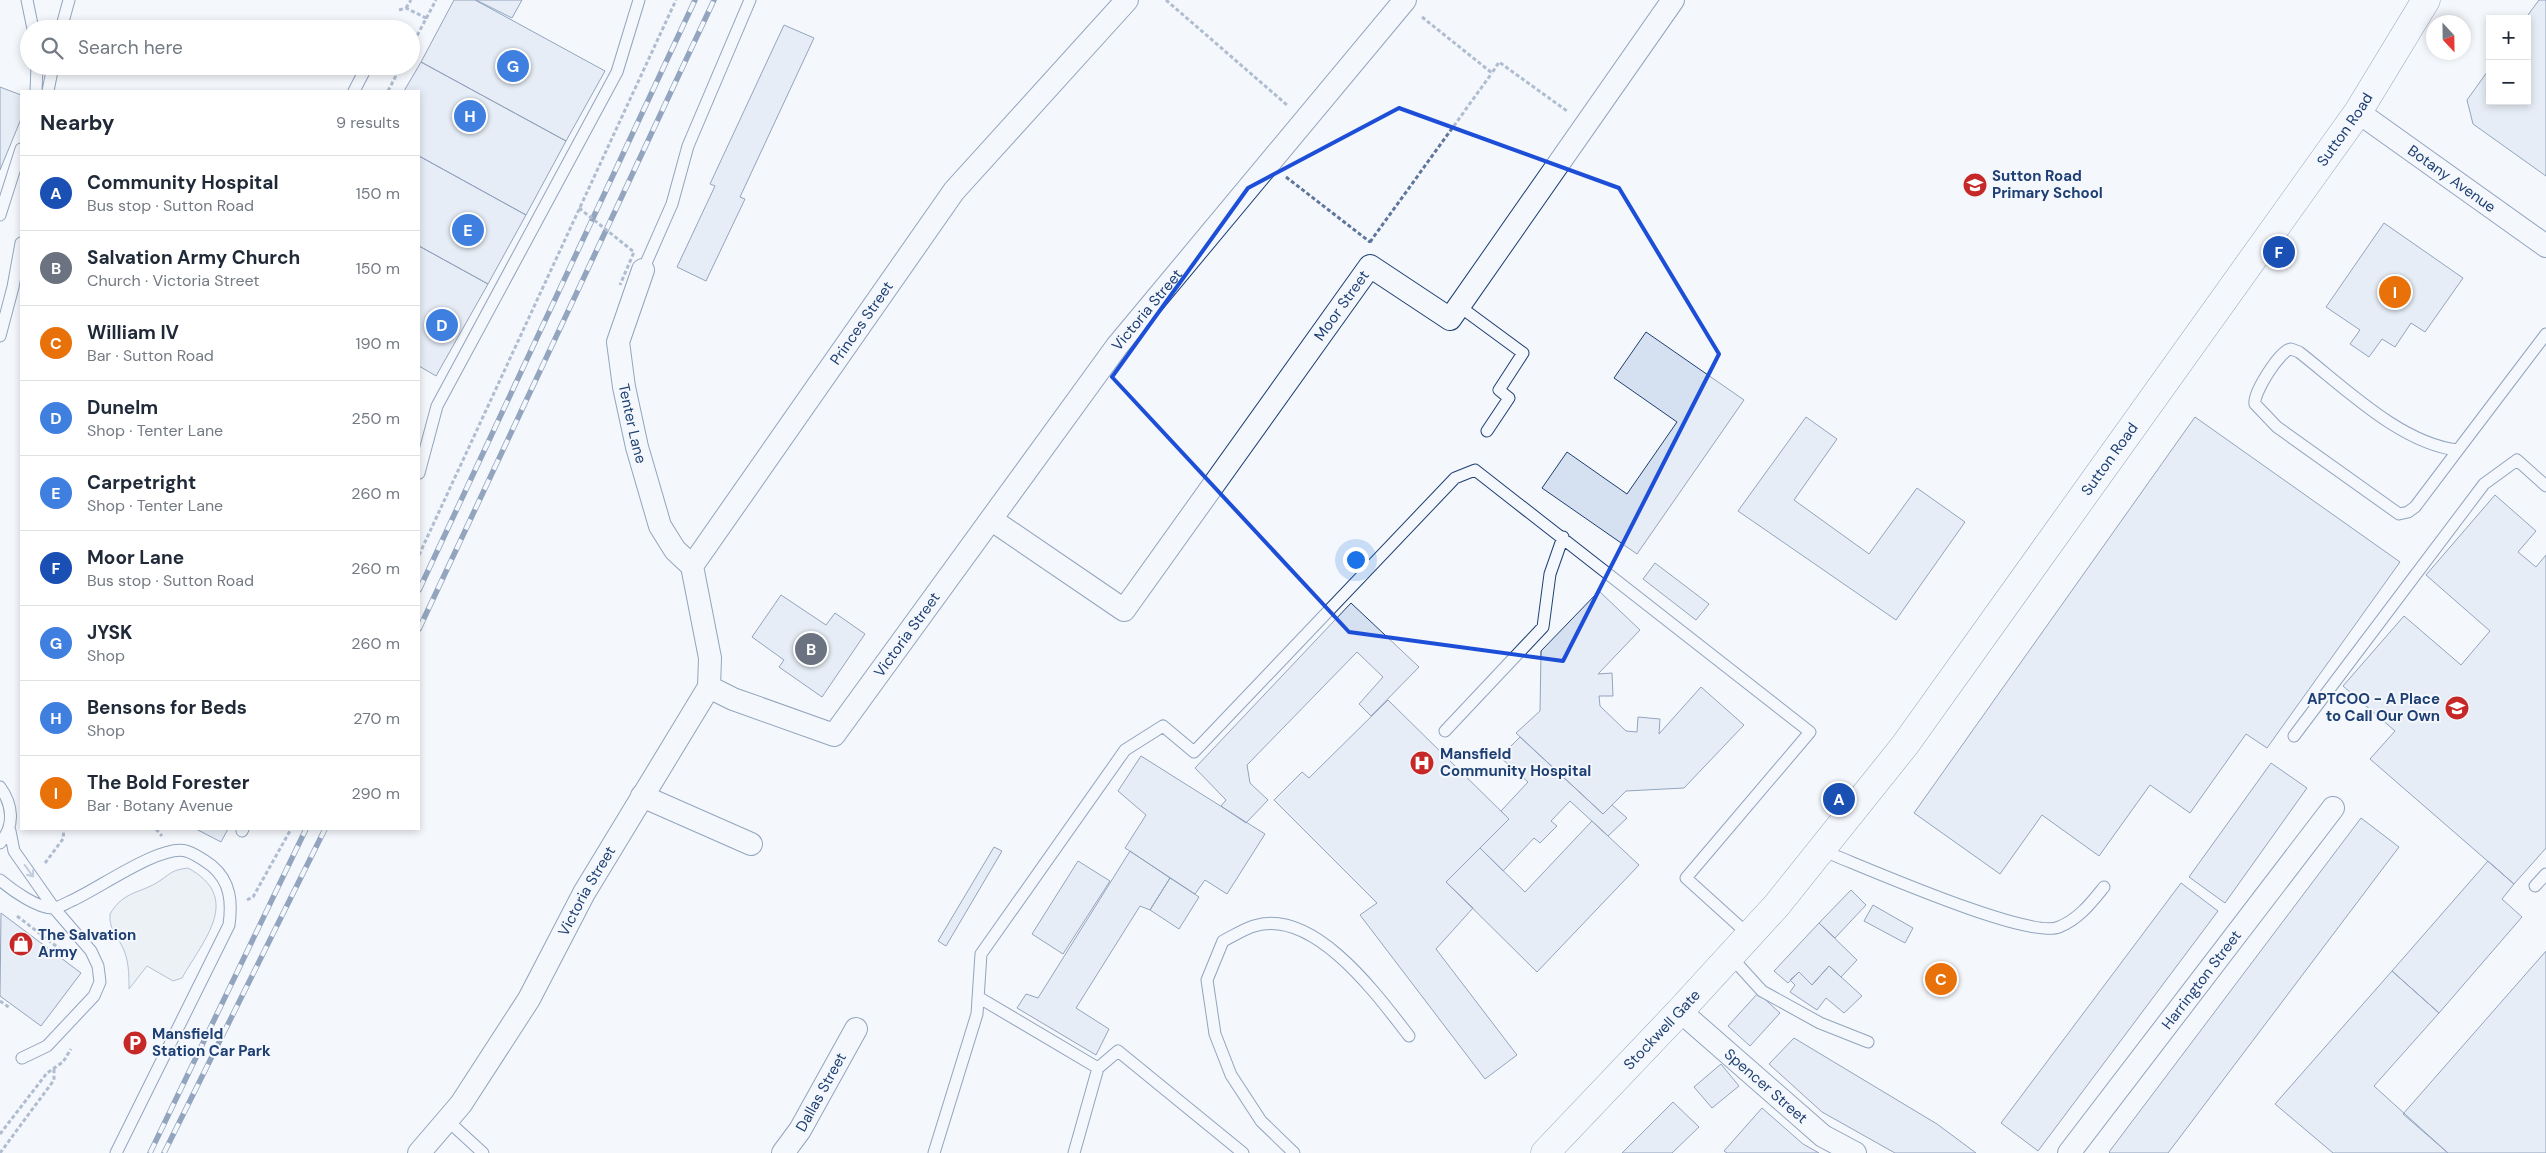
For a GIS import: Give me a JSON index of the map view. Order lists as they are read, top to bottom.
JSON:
{
  "streets": {
    "highway": ["Sutton Road", "Stockwell Gate"],
    "street": [
      "Botany Avenue",
      "Moor Street",
      "Victoria Street",
      "Princes Street",
      "Tenter Lane",
      "Harrington Street",
      "Spencer Street",
      "Dallas Street"
    ]
  },
  "crossings": [
    ["Sutton Road", "Botany Avenue"],
    ["Sutton Road", "Stockwell Gate"],
    ["Moor Street", "Victoria Street"],
    ["Princes Street", "Tenter Lane"],
    ["Stockwell Gate", "Spencer Street"]
  ],
  "places": {
    "school or university": ["Sutton Road Primary School", "APTCOO - A Place to Call Our Own"],
    "hospital": ["Mansfield Community Hospital"],
    "shop": ["The Salvation Army"],
    "parking": ["Mansfield Station Car Park"]
  },
  "north": "bottom",
  "page": {
    "map_buttons": ["+", "−"],
    "search": "Search here",
    "pins": [
      "G",
      "H",
      "E",
      "F",
      "I",
      "D",
      "B",
      "A",
      "C"
    ],
    "heading": ["Nearby", "9 results"],
    "list": [
      {
        "mark": "A",
        "name": "Community Hospital",
        "note": "Bus stop · Sutton Road",
        "value": "150 m"
      },
      {
        "mark": "B",
        "name": "Salvation Army Church",
        "note": "Church · Victoria Street",
        "value": "150 m"
      },
      {
        "mark": "C",
        "name": "William IV",
        "note": "Bar · Sutton Road",
        "value": "190 m"
      },
      {
        "mark": "D",
        "name": "Dunelm",
        "note": "Shop · Tenter Lane",
        "value": "250 m"
      },
      {
        "mark": "E",
        "name": "Carpetright",
        "note": "Shop · Tenter Lane",
        "value": "260 m"
      },
      {
        "mark": "F",
        "name": "Moor Lane",
        "note": "Bus stop · Sutton Road",
        "value": "260 m"
      },
      {
        "mark": "G",
        "name": "JYSK",
        "note": "Shop",
        "value": "260 m"
      },
      {
        "mark": "H",
        "name": "Bensons for Beds",
        "note": "Shop",
        "value": "270 m"
      },
      {
        "mark": "I",
        "name": "The Bold Forester",
        "note": "Bar · Botany Avenue",
        "value": "290 m"
      }
    ]
  }
}
